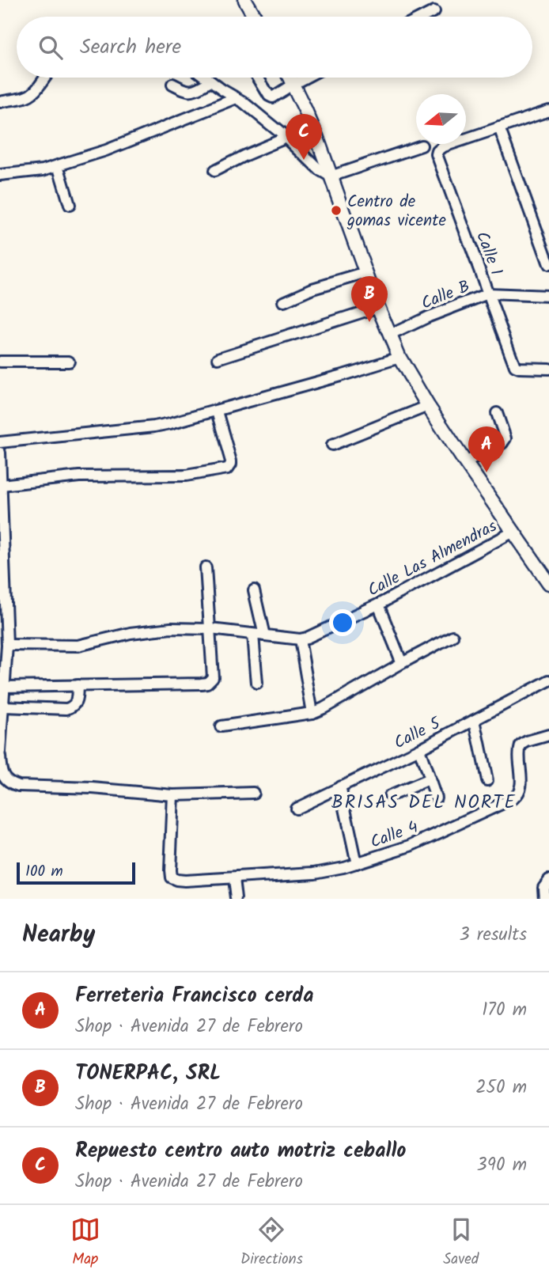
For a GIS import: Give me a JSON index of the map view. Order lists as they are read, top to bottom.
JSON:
{
  "streets": {
    "street": [
      "Calle 1",
      "Calle B",
      "Calle Las Almendras",
      "Calle 5",
      "Calle 4"
    ]
  },
  "crossings": [
    ["Calle 1", "Calle B"]
  ],
  "districts": ["BRISAS DEL NORTE"],
  "places": ["Centro de gomas vicente"],
  "scale_bar": "100 m",
  "north": "left",
  "page": {
    "search": "Search here",
    "pins": ["C", "B", "A"],
    "scale": "100 m",
    "heading": ["Nearby", "3 results"],
    "list": [
      {
        "mark": "A",
        "name": "Ferreteria Francisco cerda",
        "note": "Shop · Avenida 27 de Febrero",
        "value": "170 m"
      },
      {
        "mark": "B",
        "name": "TONERPAC, SRL",
        "note": "Shop · Avenida 27 de Febrero",
        "value": "250 m"
      },
      {
        "mark": "C",
        "name": "Repuesto centro auto motriz ceballo",
        "note": "Shop · Avenida 27 de Febrero",
        "value": "390 m"
      }
    ],
    "nav": ["Map", "Directions", "Saved"]
  }
}
